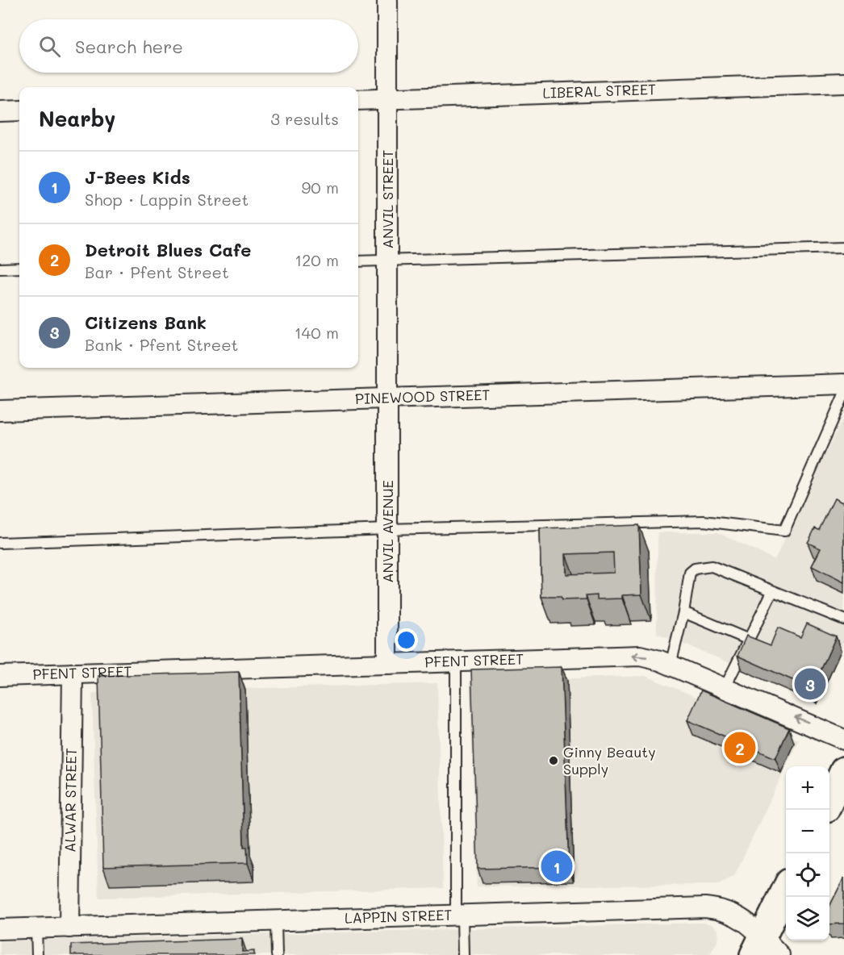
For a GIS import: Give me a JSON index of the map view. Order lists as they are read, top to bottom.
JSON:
{
  "streets": {
    "street": [
      "LIBERAL STREET",
      "ANVIL STREET",
      "PINEWOOD STREET",
      "ANVIL AVENUE",
      "PFENT STREET",
      "ALWAR STREET",
      "LAPPIN STREET"
    ]
  },
  "crossings": [
    ["LIBERAL STREET", "ANVIL STREET"],
    ["ANVIL STREET", "PINEWOOD STREET"],
    ["ANVIL STREET", "ANVIL AVENUE"],
    ["PINEWOOD STREET", "ANVIL AVENUE"],
    ["ANVIL AVENUE", "PFENT STREET"],
    ["PFENT STREET", "ALWAR STREET"],
    ["ALWAR STREET", "LAPPIN STREET"]
  ],
  "one_way": ["PFENT STREET"],
  "places": ["Ginny Beauty Supply"],
  "page": {
    "search": "Search here",
    "heading": ["Nearby", "3 results"],
    "list": [
      {
        "mark": "1",
        "name": "J-Bees Kids",
        "note": "Shop · Lappin Street",
        "value": "90 m"
      },
      {
        "mark": "2",
        "name": "Detroit Blues Cafe",
        "note": "Bar · Pfent Street",
        "value": "120 m"
      },
      {
        "mark": "3",
        "name": "Citizens Bank",
        "note": "Bank · Pfent Street",
        "value": "140 m"
      }
    ],
    "pins": ["3", "2", "1"],
    "map_buttons": ["+", "−"]
  }
}
